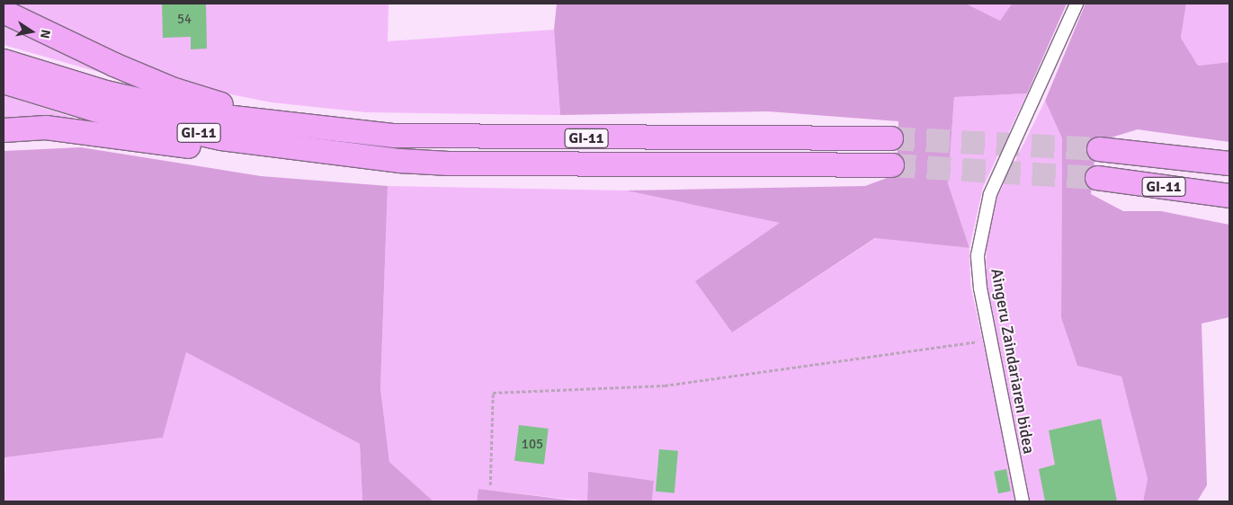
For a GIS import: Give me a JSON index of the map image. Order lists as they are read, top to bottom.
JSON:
{
  "streets": {
    "highway": ["GI-11"],
    "street": ["Aingeru Zaindariaren bidea"]
  },
  "house_numbers": ["54", "105"],
  "north": "right"
}
